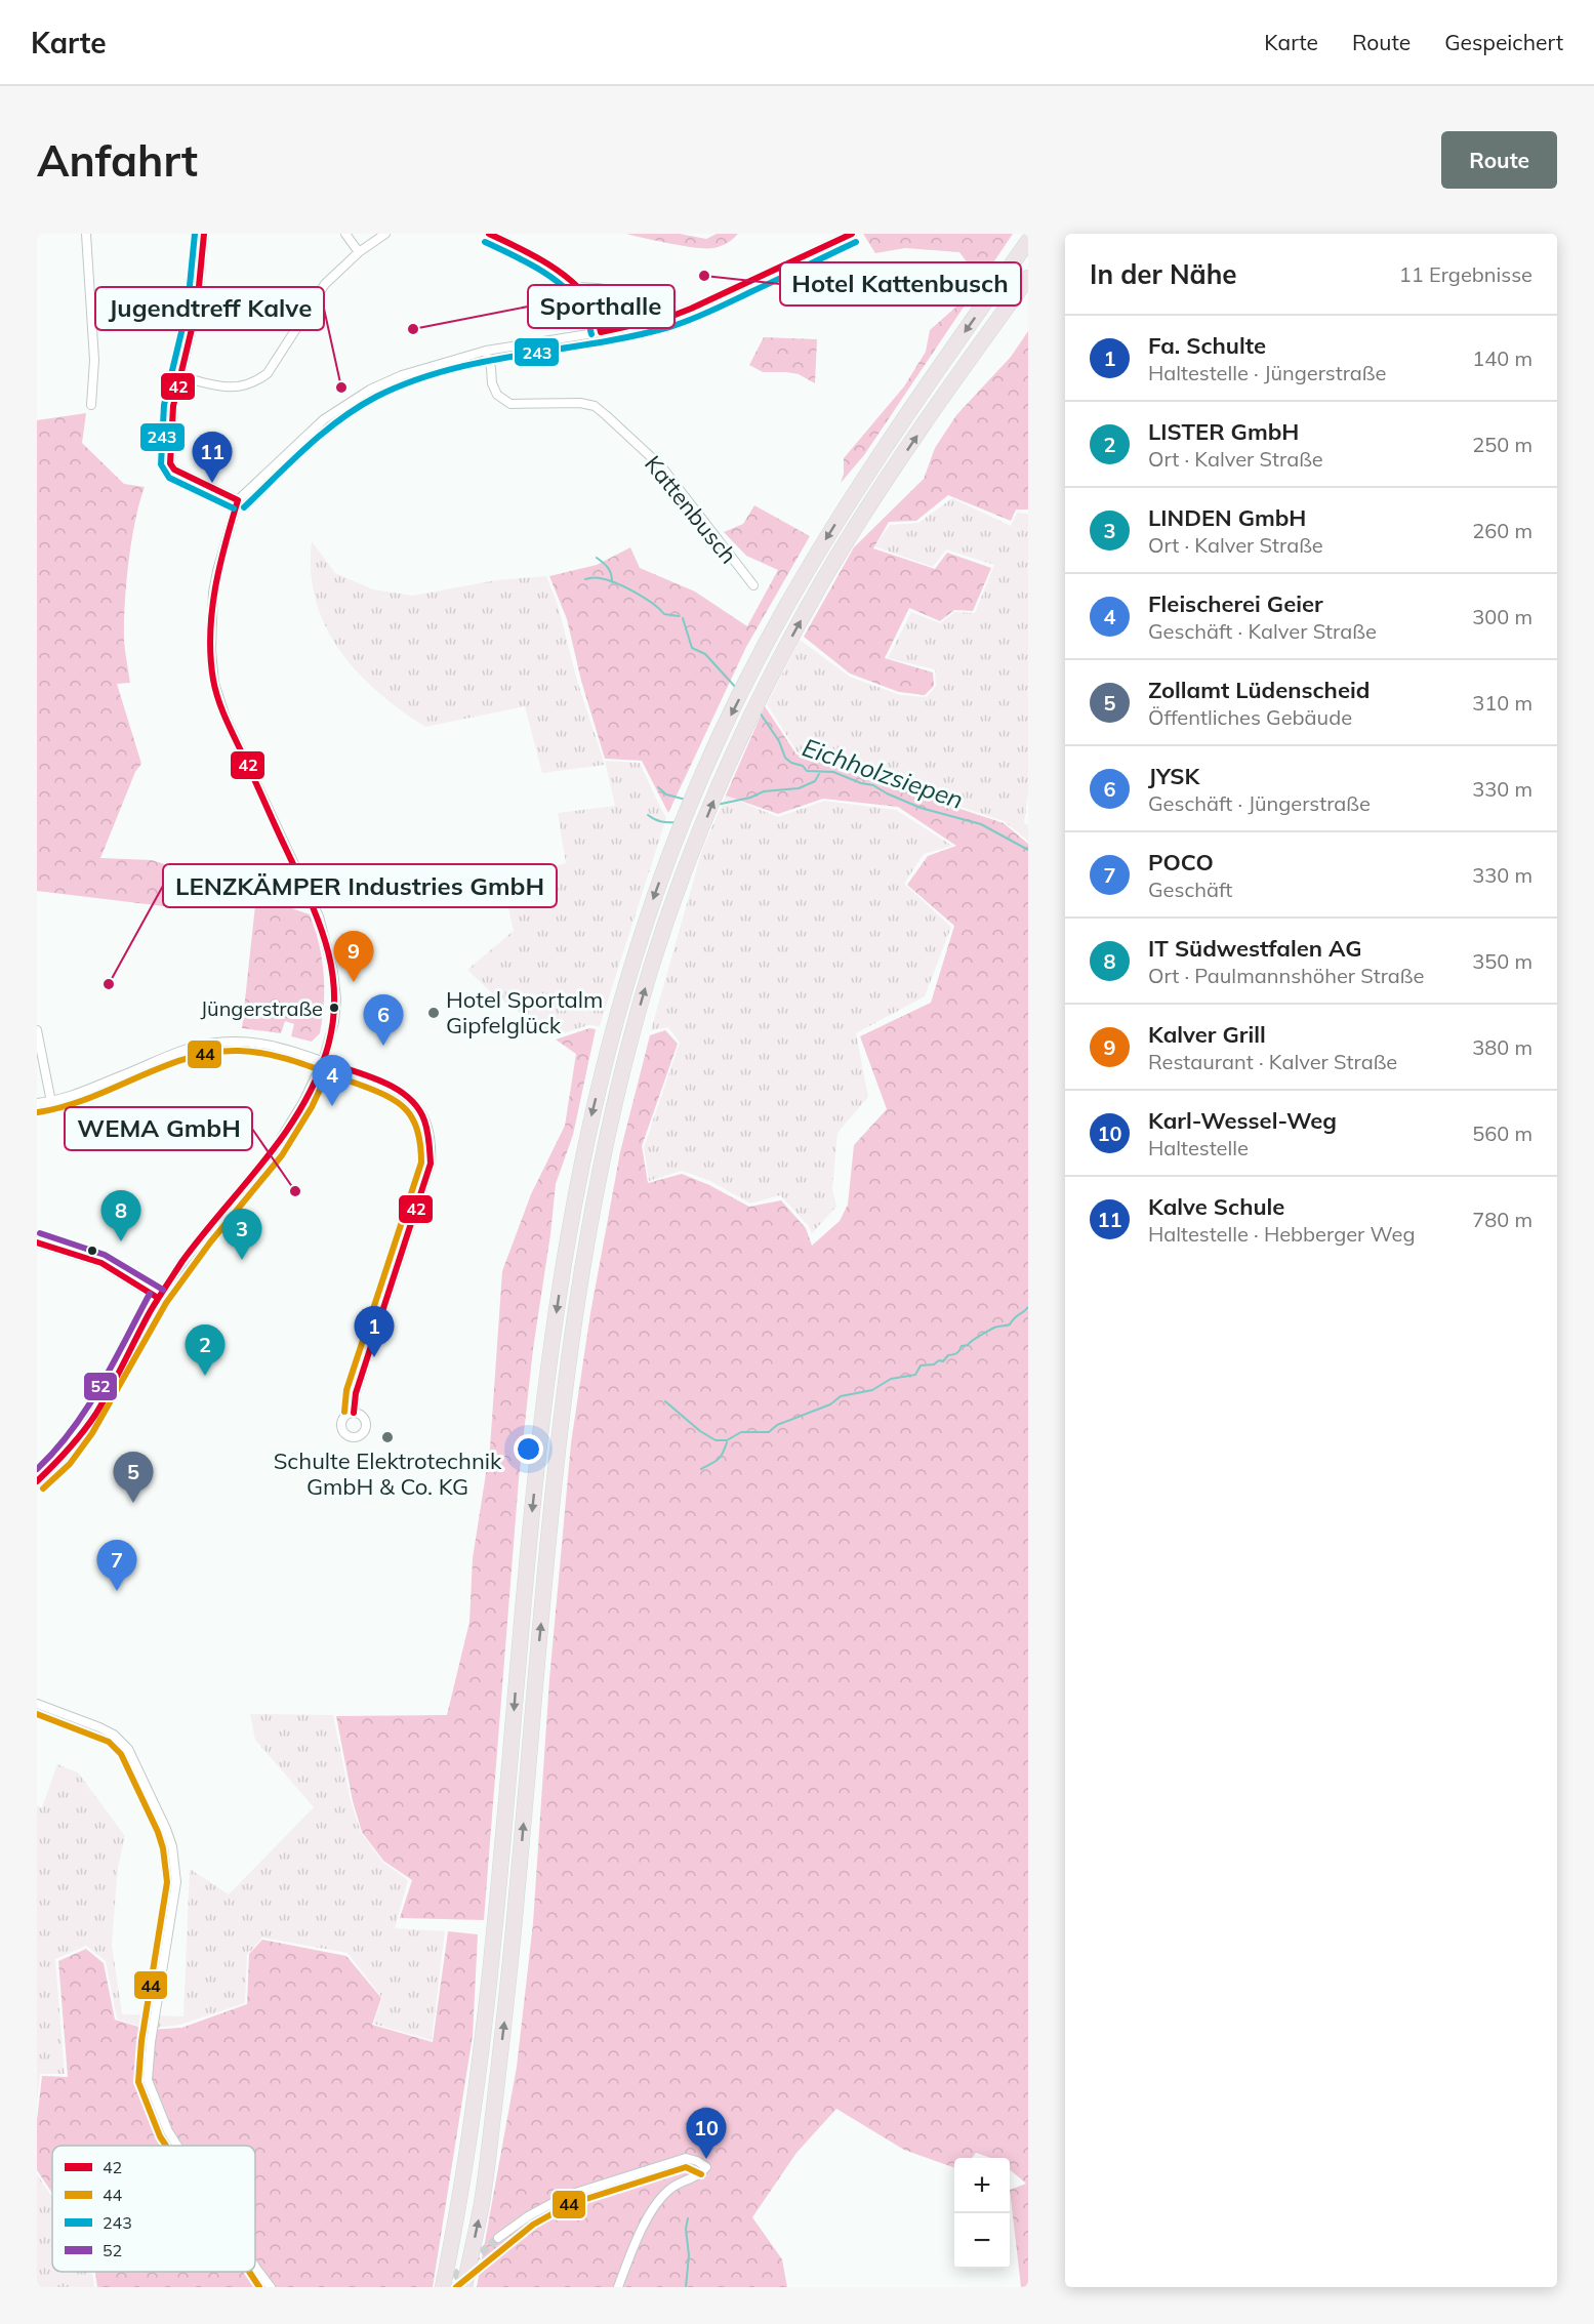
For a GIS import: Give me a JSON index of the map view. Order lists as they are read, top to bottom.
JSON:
{
  "streets": {
    "street": ["Kattenbusch"]
  },
  "water": ["Eichholzsiepen"],
  "places": [
    "Hotel Kattenbusch",
    "Sporthalle",
    "Jugendtreff Kalve",
    "LENZKÄMPER Industries GmbH",
    "Jüngerstraße",
    "Hotel Sportalm Gipfelglück",
    "WEMA GmbH",
    "Schulte Elektrotechnik GmbH & Co. KG"
  ],
  "lines": [
    "transit line 42",
    "transit line 243",
    "transit line 44",
    "transit line 52"
  ],
  "legend": [
    "42",
    "44",
    "243",
    "52"
  ],
  "page": {
    "header": "Karte",
    "nav": ["Karte", "Route", "Gespeichert"],
    "buttons": "Route",
    "title": "Anfahrt",
    "heading": ["In der Nähe", "11 Ergebnisse"],
    "list": [
      {
        "mark": "1",
        "name": "Fa. Schulte",
        "note": "Haltestelle · Jüngerstraße",
        "value": "140 m"
      },
      {
        "mark": "2",
        "name": "LISTER GmbH",
        "note": "Ort · Kalver Straße",
        "value": "250 m"
      },
      {
        "mark": "3",
        "name": "LINDEN GmbH",
        "note": "Ort · Kalver Straße",
        "value": "260 m"
      },
      {
        "mark": "4",
        "name": "Fleischerei Geier",
        "note": "Geschäft · Kalver Straße",
        "value": "300 m"
      },
      {
        "mark": "5",
        "name": "Zollamt Lüdenscheid",
        "note": "Öffentliches Gebäude",
        "value": "310 m"
      },
      {
        "mark": "6",
        "name": "JYSK",
        "note": "Geschäft · Jüngerstraße",
        "value": "330 m"
      },
      {
        "mark": "7",
        "name": "POCO",
        "note": "Geschäft",
        "value": "330 m"
      },
      {
        "mark": "8",
        "name": "IT Südwestfalen AG",
        "note": "Ort · Paulmannshöher Straße",
        "value": "350 m"
      },
      {
        "mark": "9",
        "name": "Kalver Grill",
        "note": "Restaurant · Kalver Straße",
        "value": "380 m"
      },
      {
        "mark": "10",
        "name": "Karl-Wessel-Weg",
        "note": "Haltestelle",
        "value": "560 m"
      },
      {
        "mark": "11",
        "name": "Kalve Schule",
        "note": "Haltestelle · Hebberger Weg",
        "value": "780 m"
      }
    ],
    "pins": [
      "11",
      "9",
      "6",
      "4",
      "8",
      "3",
      "1",
      "2",
      "5",
      "7",
      "10"
    ],
    "map_buttons": ["+", "−"]
  }
}
